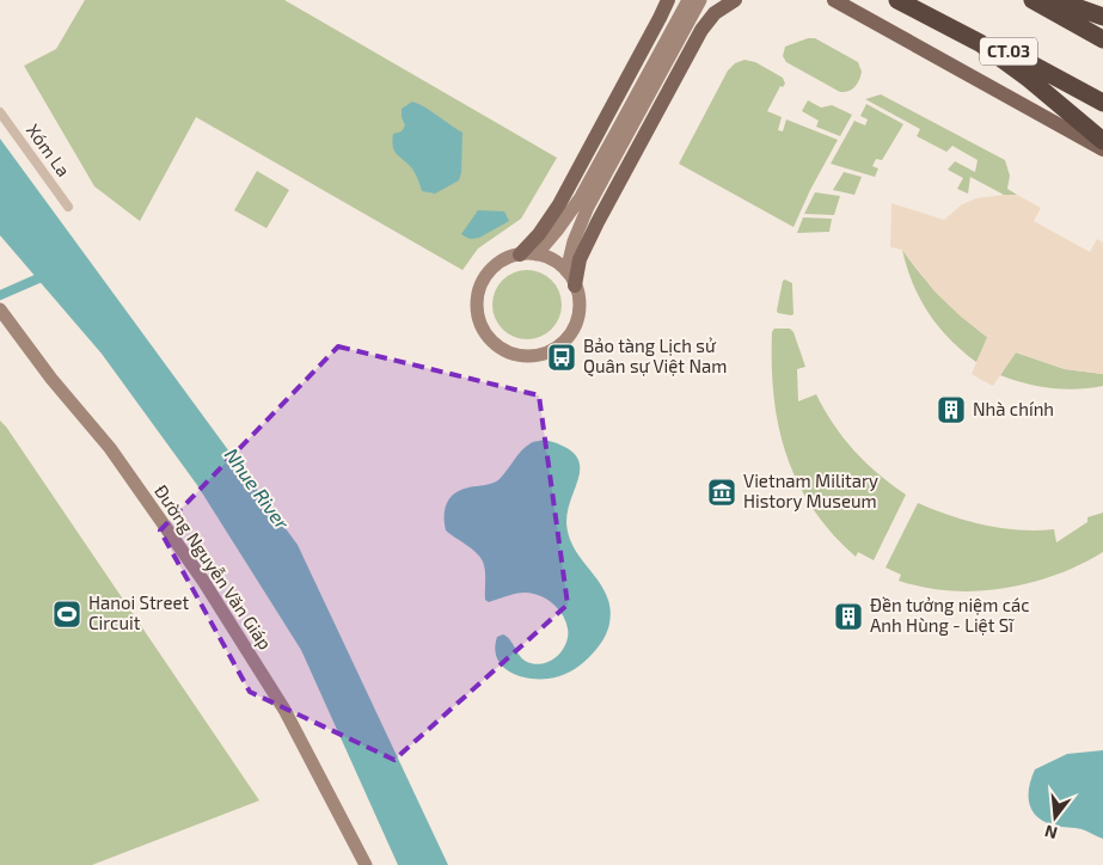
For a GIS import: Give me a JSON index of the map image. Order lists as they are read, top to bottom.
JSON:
{
  "streets": {
    "highway": ["CT.03"],
    "street": ["Xóm La", "Đường Nguyễn Văn Giáp"]
  },
  "water": ["Nhue River"],
  "places": {
    "bus stop": ["Bảo tàng Lịch sử Quân sự Việt Nam"],
    "building": ["Nhà chính", "Đền tưởng niệm các Anh Hùng - Liệt Sĩ"],
    "museum": ["Vietnam Military History Museum"],
    "sports": ["Hanoi Street Circuit"]
  },
  "north": "bottom"
}
